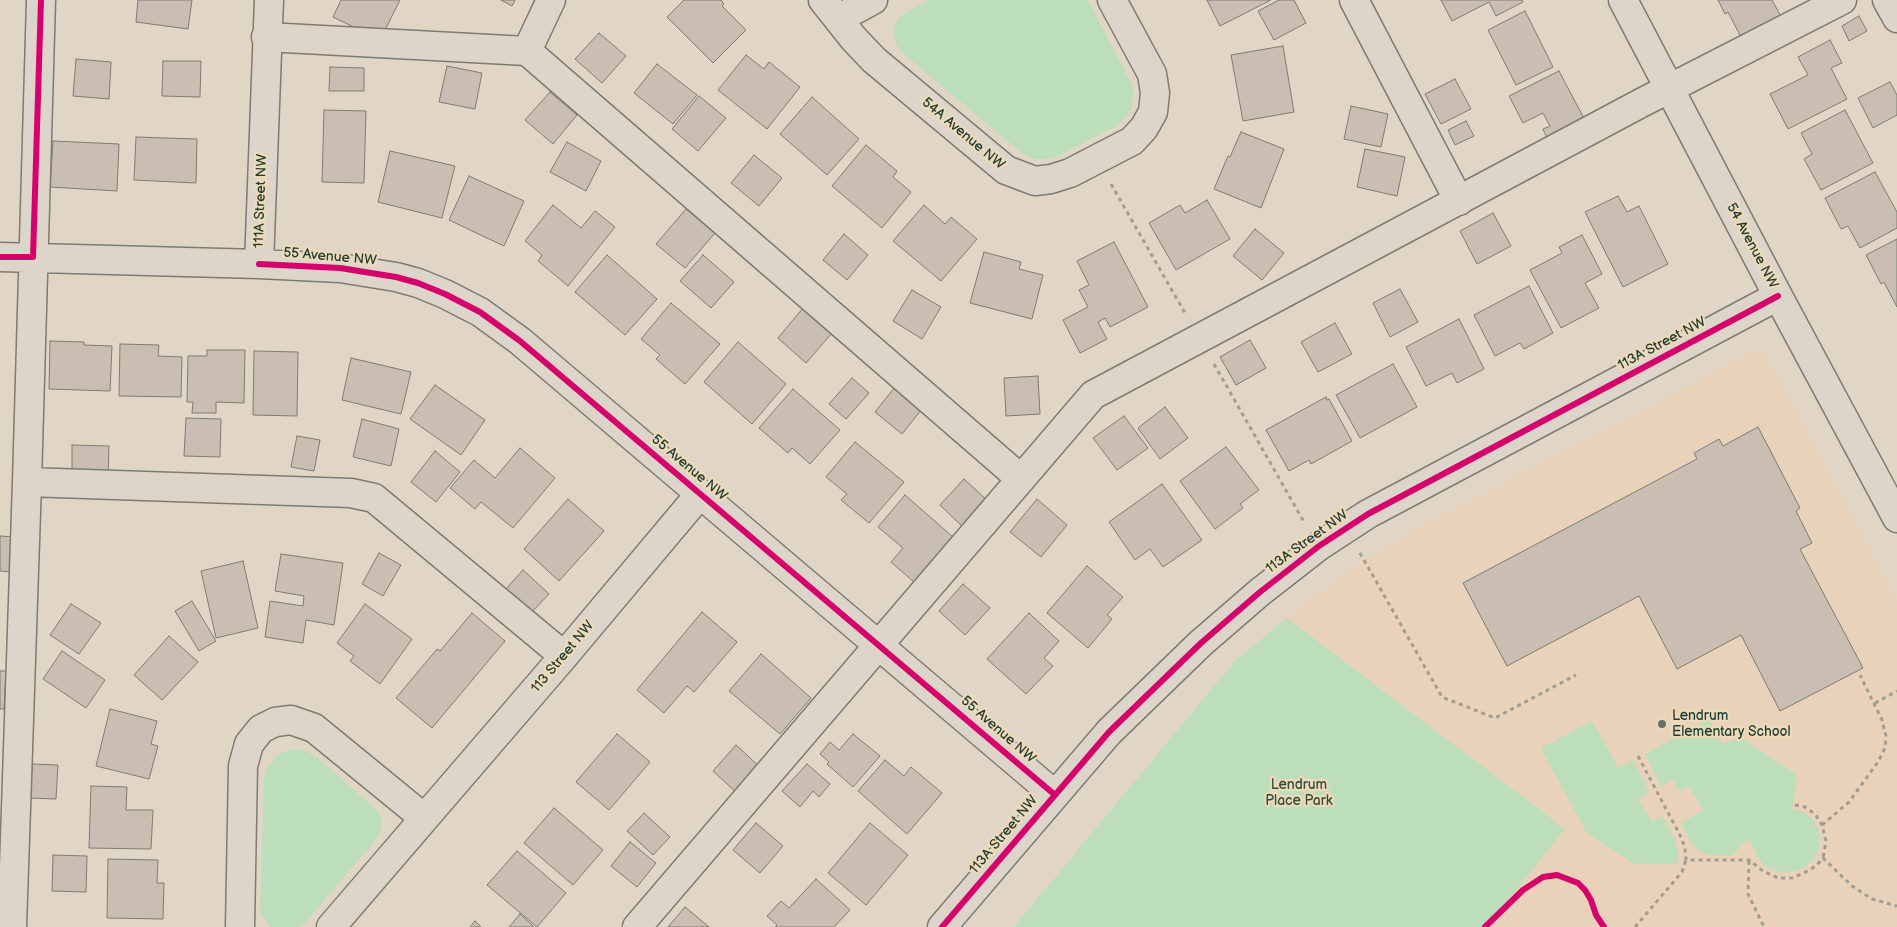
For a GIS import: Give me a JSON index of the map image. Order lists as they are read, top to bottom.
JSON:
{
  "streets": {
    "street": [
      "54A Avenue NW",
      "111A Street NW",
      "54 Avenue NW",
      "55 Avenue NW",
      "113A Street NW",
      "113 Street NW"
    ]
  },
  "crossings": [
    ["111A Street NW", "55 Avenue NW"],
    ["54 Avenue NW", "113A Street NW"],
    ["55 Avenue NW", "113A Street NW"],
    ["55 Avenue NW", "113 Street NW"]
  ],
  "parks": ["Lendrum Place Park"],
  "places": ["Lendrum Elementary School"]
}
